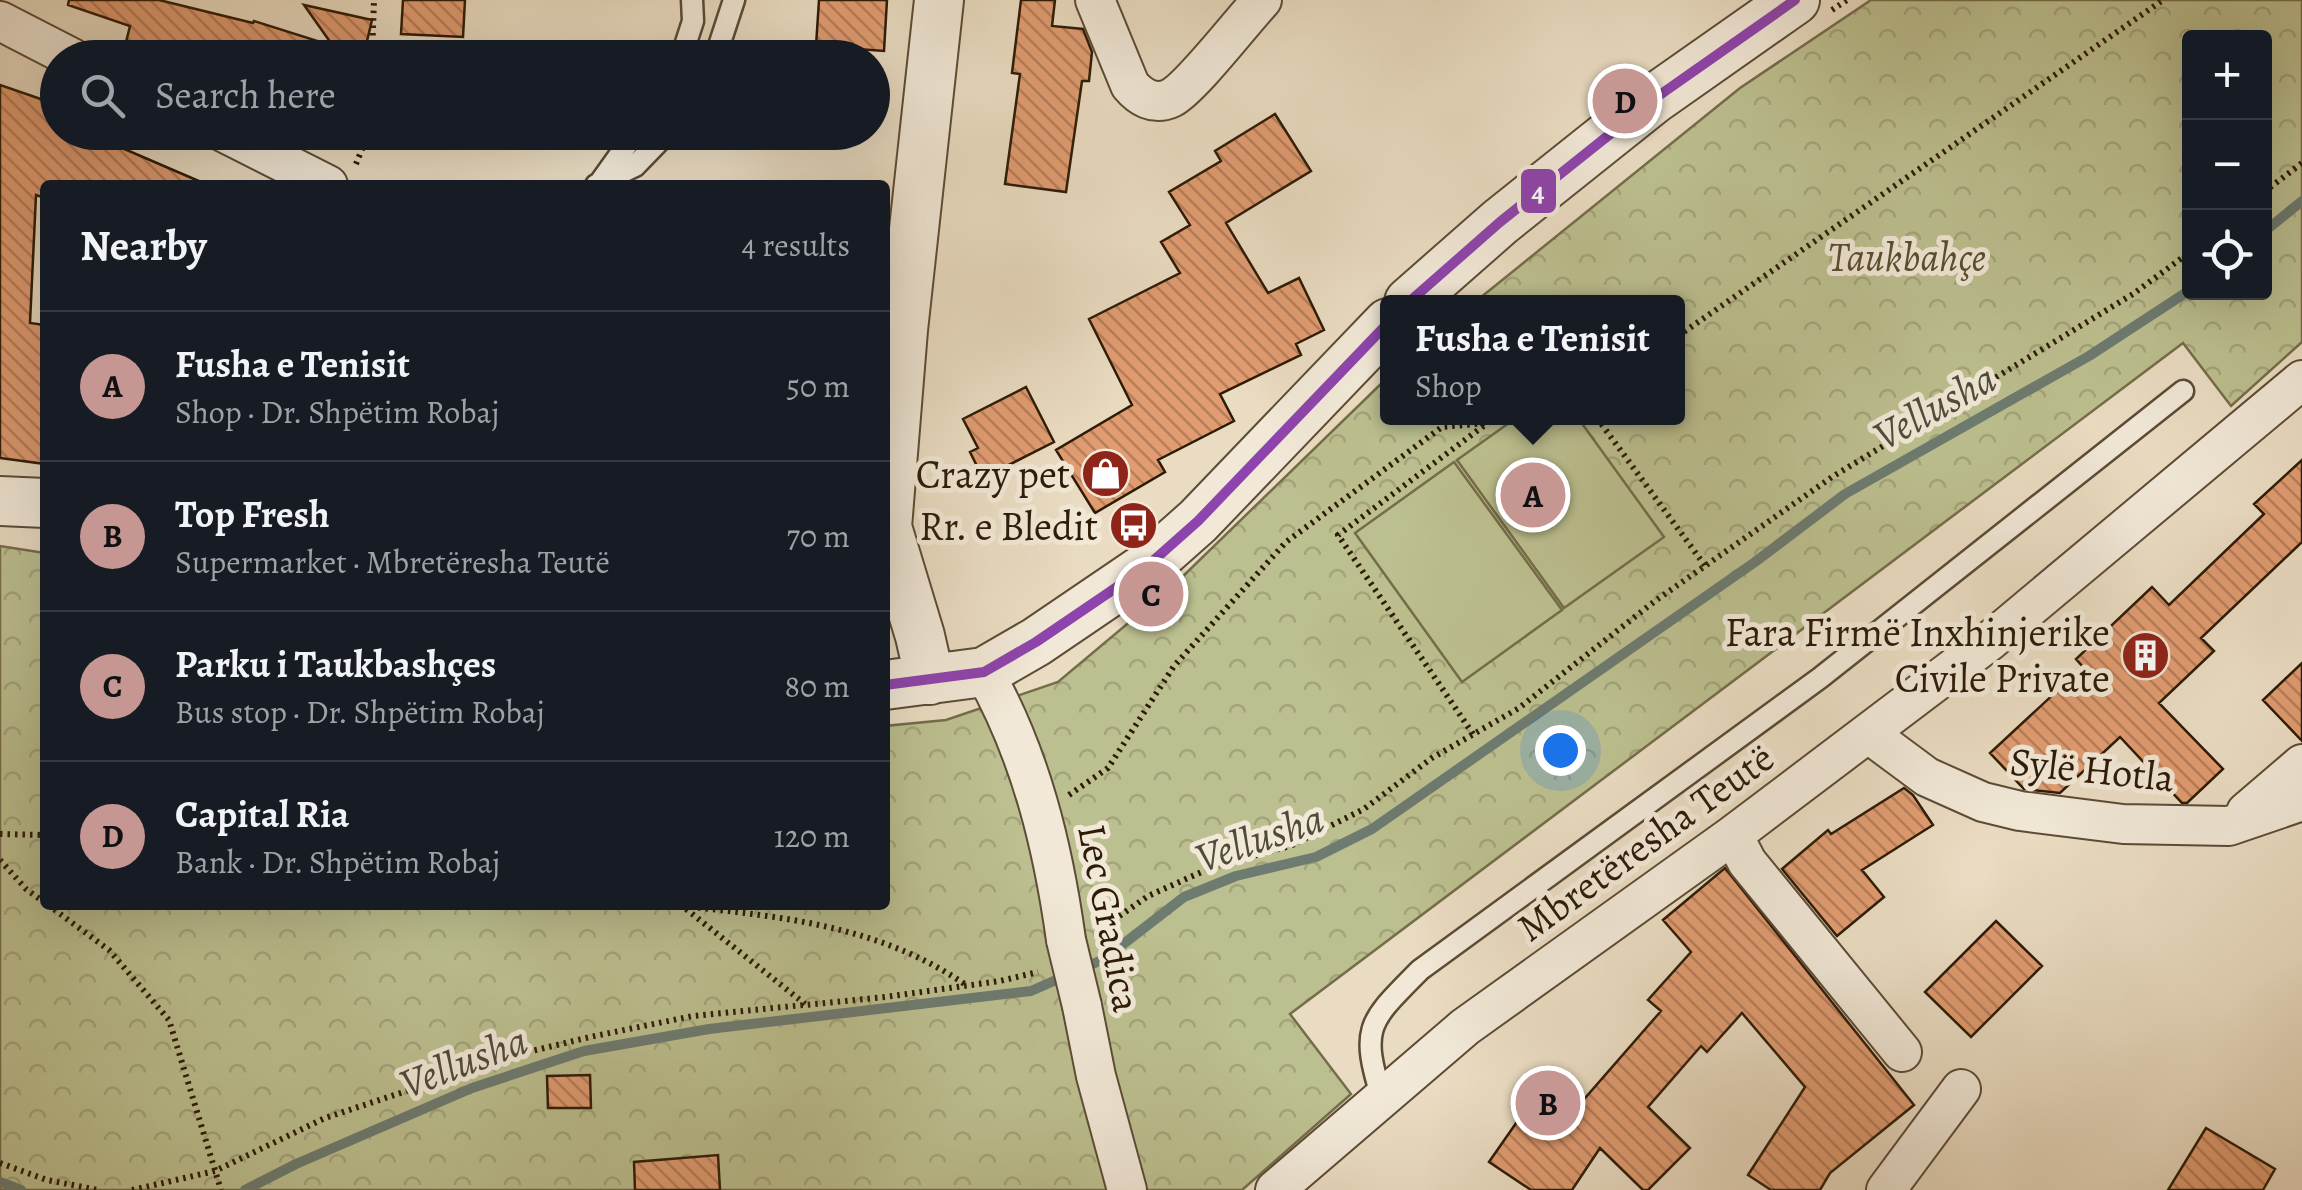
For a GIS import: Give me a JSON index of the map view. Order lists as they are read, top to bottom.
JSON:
{
  "streets": {
    "street": ["Sylë Hotla", "Mbretëresha Teutë", "Lec Gradica"]
  },
  "crossings": [
    ["Sylë Hotla", "Mbretëresha Teutë"]
  ],
  "water": ["Vellusha"],
  "parks": ["Taukbahçe"],
  "places": {
    "shop": ["Crazy pet"],
    "bus stop": ["Rr. e Bledit"],
    "building": ["Fara Firmë Inxhinjerike Civile Private"]
  },
  "lines": ["transit line 4"],
  "page": {
    "map_buttons": ["+", "−"],
    "search": "Search here",
    "pins": [
      "D",
      "A",
      "C",
      "B"
    ],
    "heading": ["Nearby", "4 results"],
    "popup": ["Fusha e Tenisit", "Shop"],
    "list": [
      {
        "mark": "A",
        "name": "Fusha e Tenisit",
        "note": "Shop · Dr. Shpëtim Robaj",
        "value": "50 m"
      },
      {
        "mark": "B",
        "name": "Top Fresh",
        "note": "Supermarket · Mbretëresha Teutë",
        "value": "70 m"
      },
      {
        "mark": "C",
        "name": "Parku i Taukbashçes",
        "note": "Bus stop · Dr. Shpëtim Robaj",
        "value": "80 m"
      },
      {
        "mark": "D",
        "name": "Capital Ria",
        "note": "Bank · Dr. Shpëtim Robaj",
        "value": "120 m"
      }
    ]
  }
}
